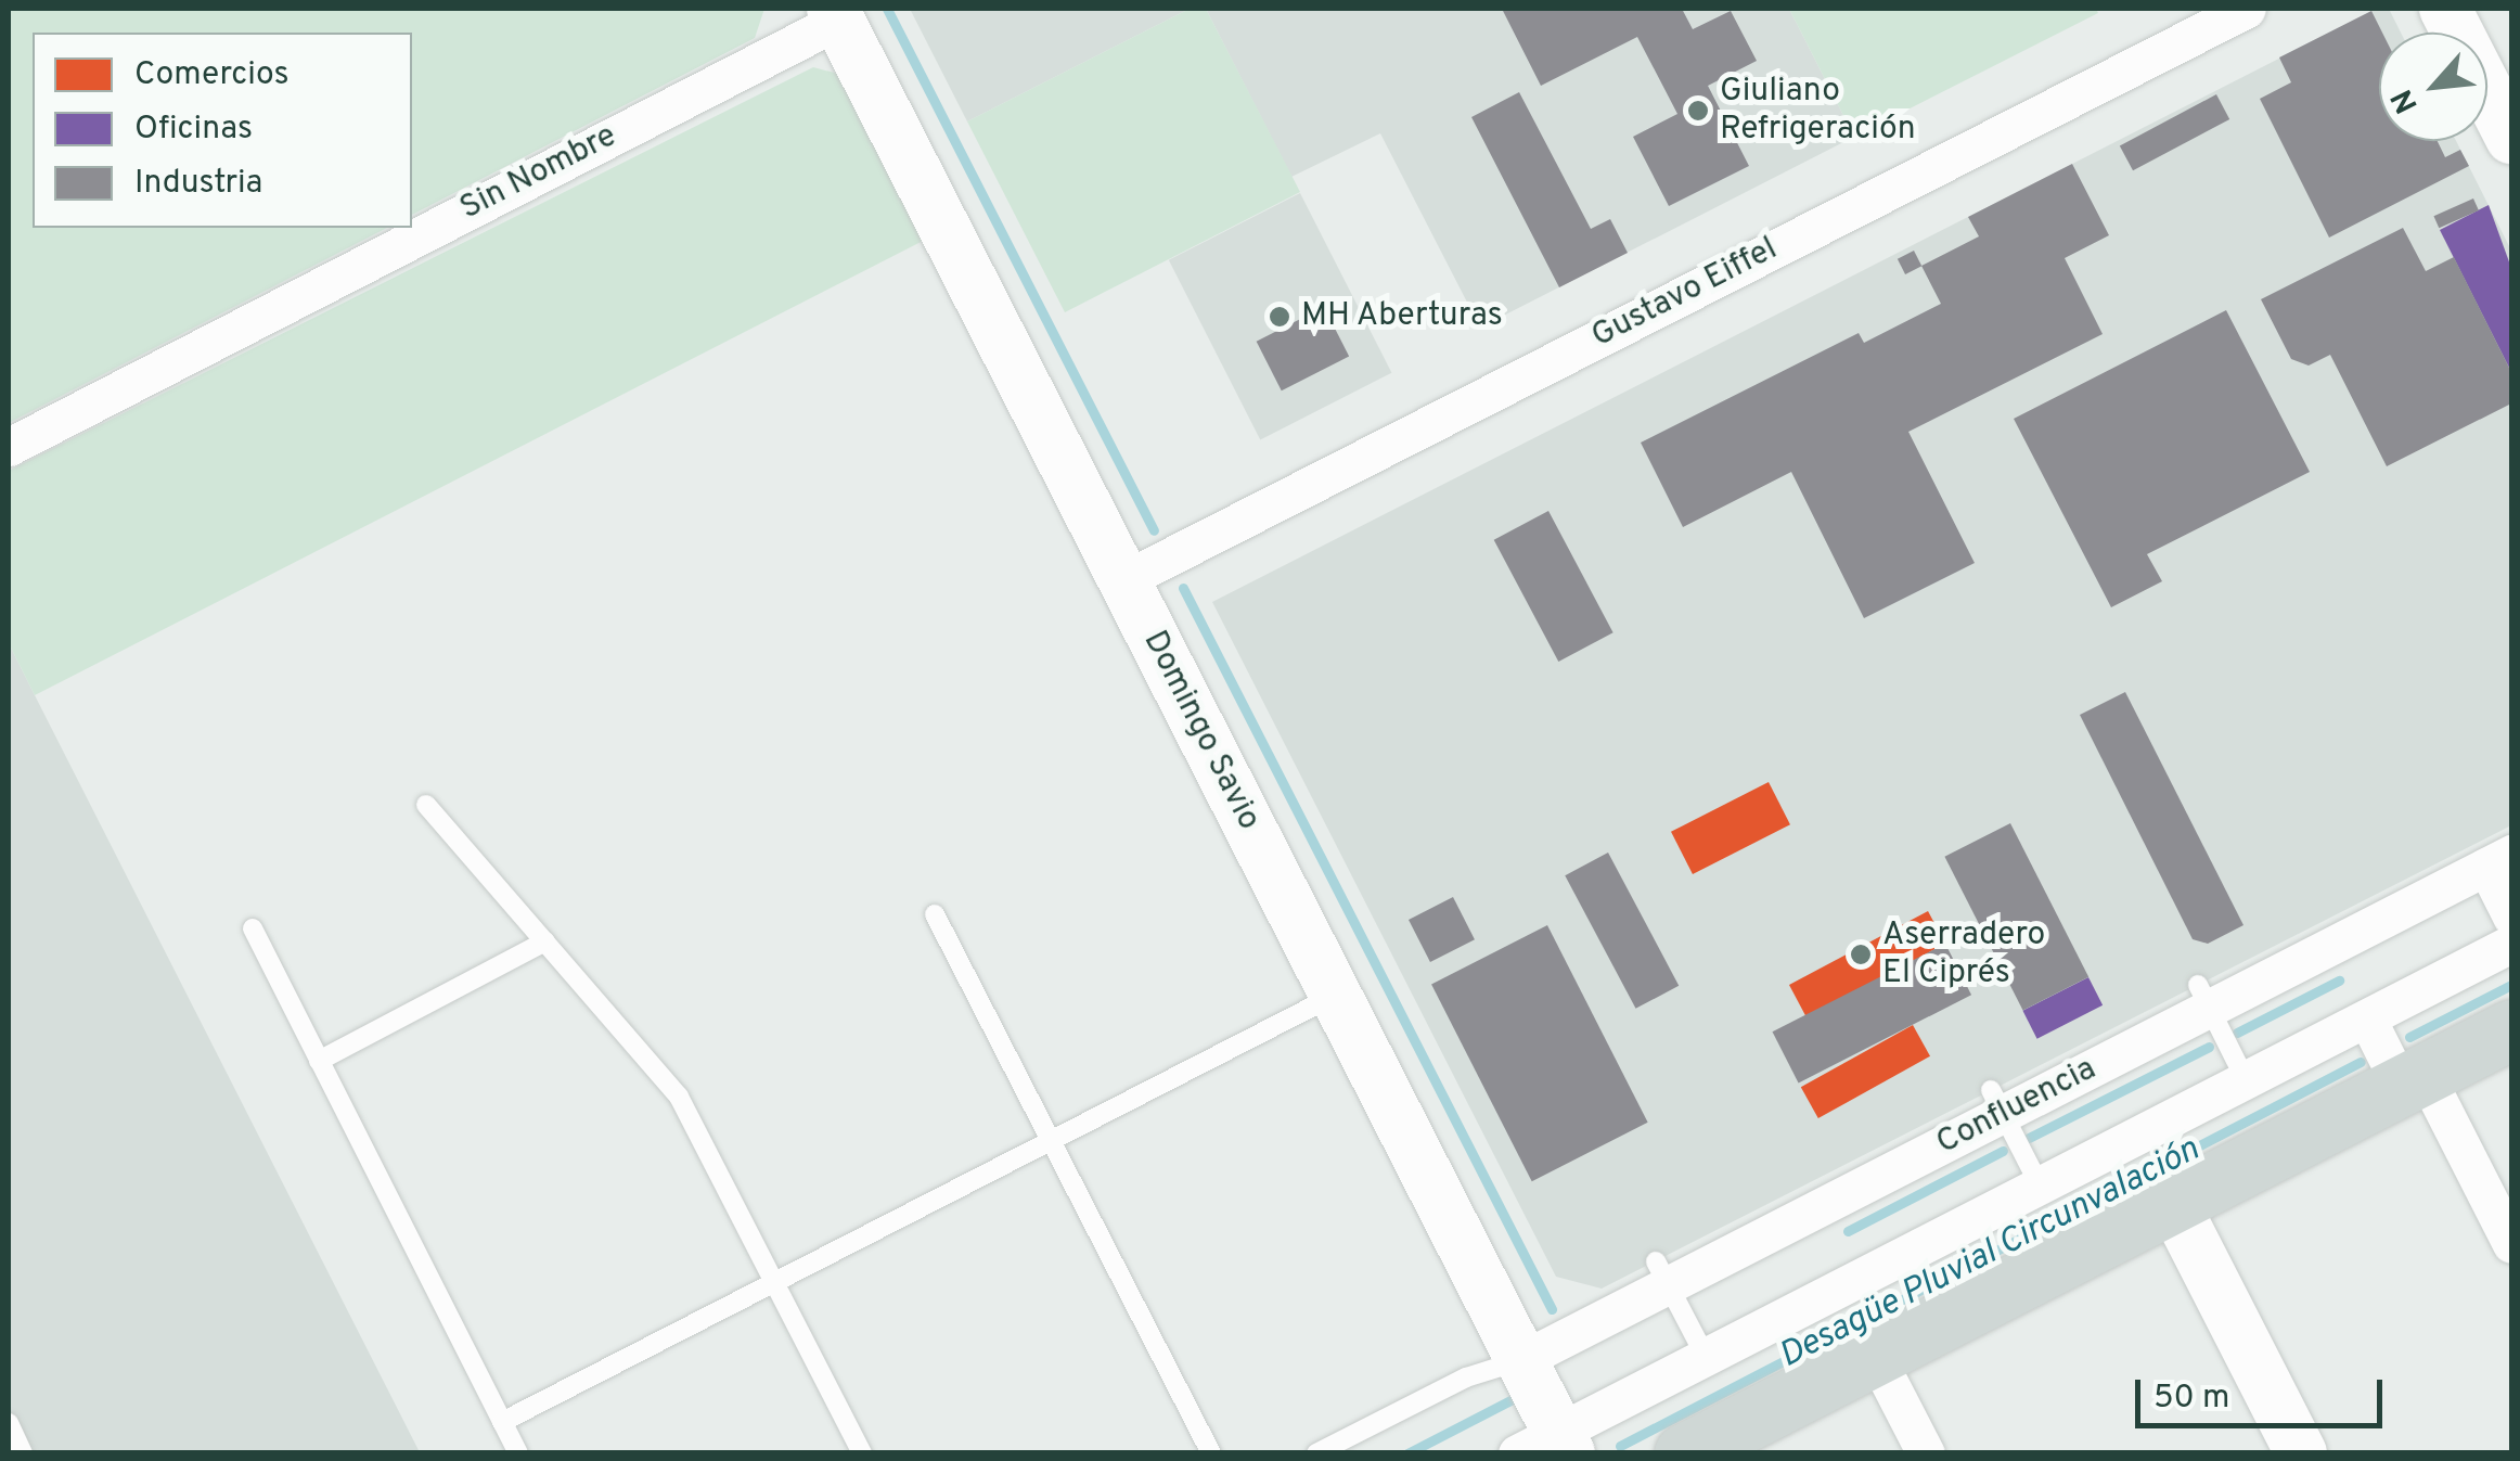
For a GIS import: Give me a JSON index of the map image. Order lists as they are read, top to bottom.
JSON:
{
  "streets": {
    "street": [
      "Sin Nombre",
      "Gustavo Eiffel",
      "Domingo Savio",
      "Confluencia"
    ]
  },
  "crossings": [
    ["Sin Nombre", "Domingo Savio"],
    ["Gustavo Eiffel", "Domingo Savio"],
    ["Domingo Savio", "Confluencia"]
  ],
  "water": ["Desagüe Pluvial Circunvalación"],
  "places": ["Giuliano Refrigeración", "MH Aberturas", "Aserradero El Ciprés"],
  "legend": ["Comercios", "Oficinas", "Industria"],
  "scale_bar": "50 m",
  "north": "bottom left"
}
